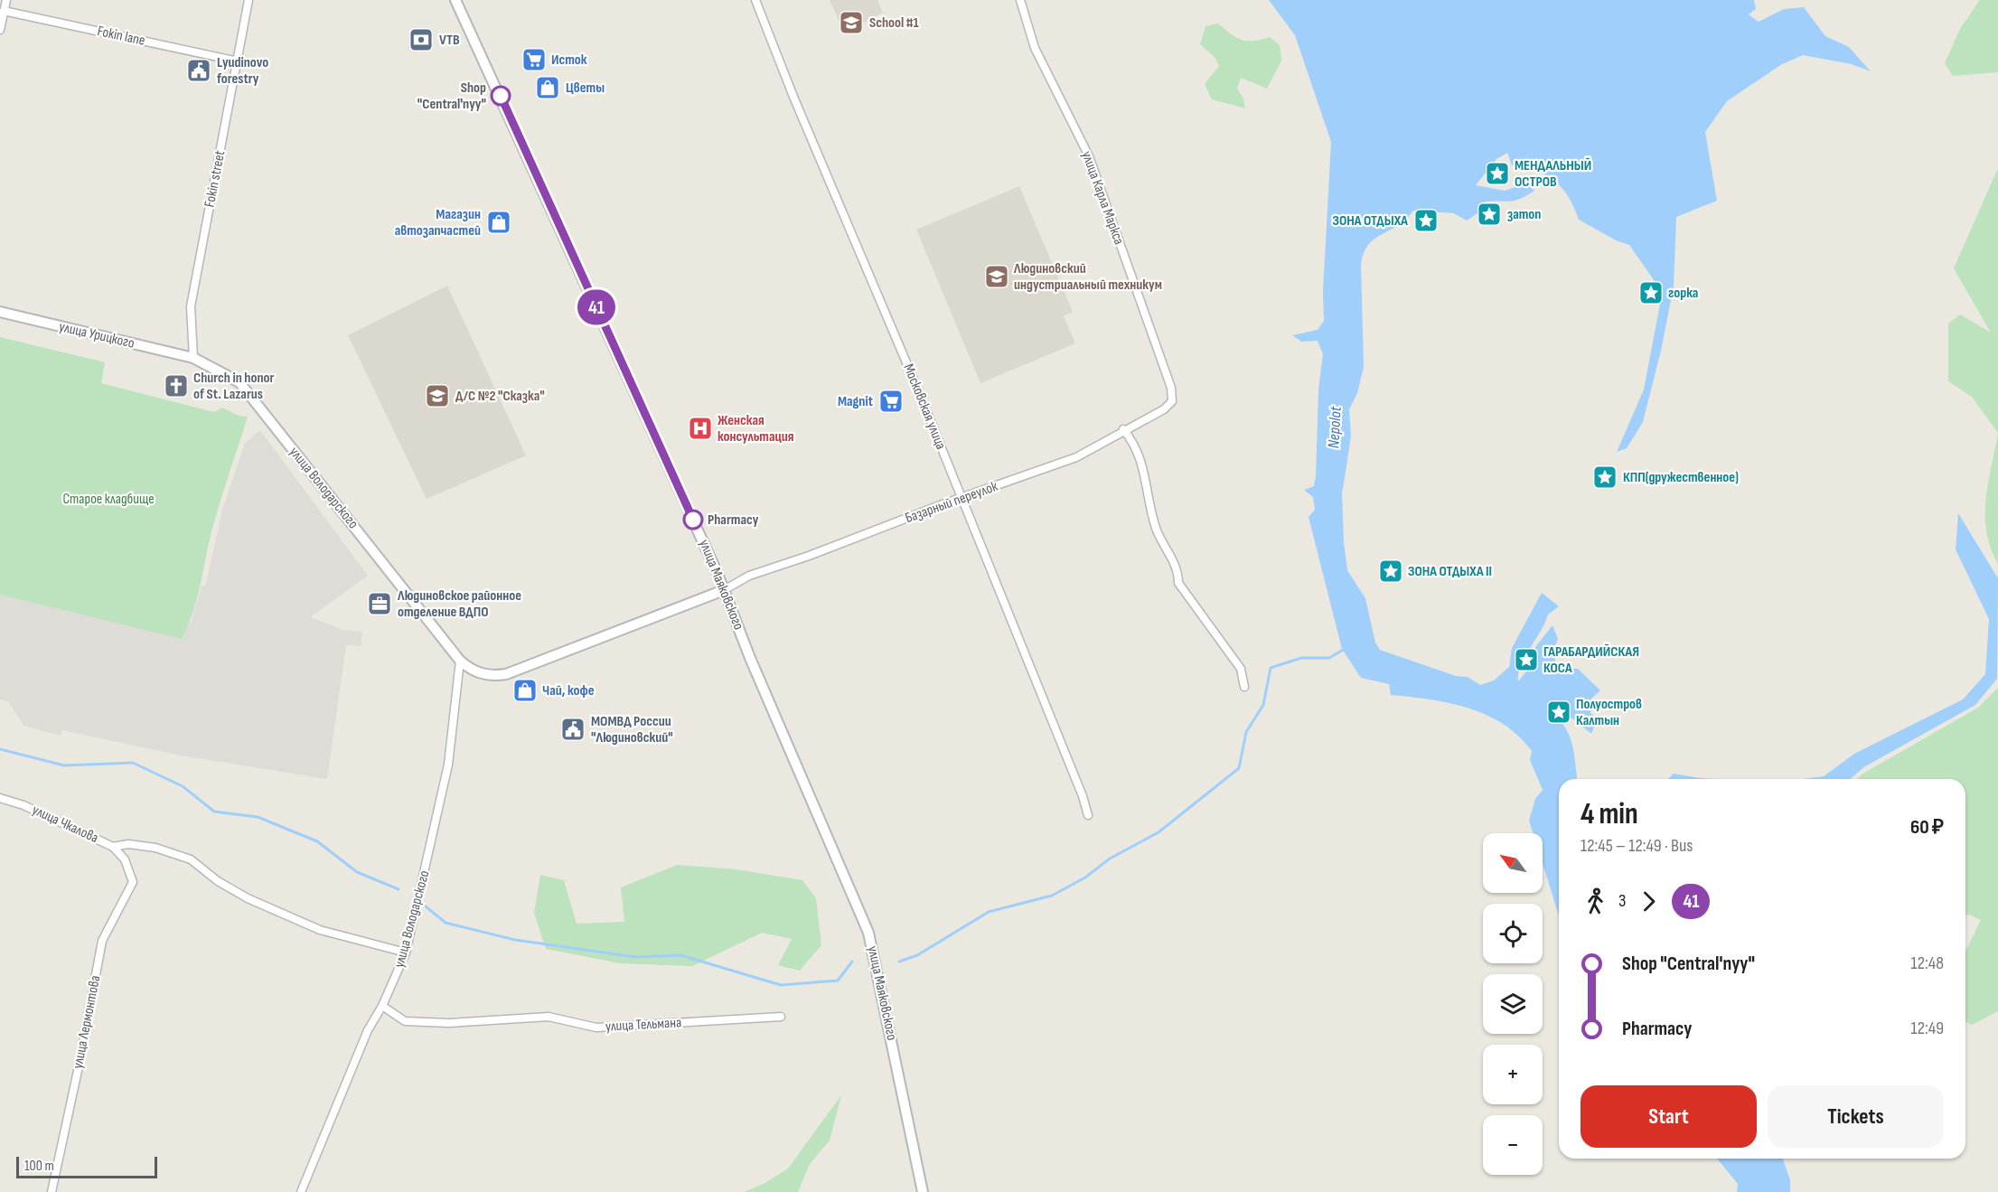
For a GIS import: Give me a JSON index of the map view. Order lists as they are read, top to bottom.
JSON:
{
  "streets": {
    "street": [
      "Fokin lane",
      "Fokin street",
      "улица Карла Маркса",
      "улица Урицкого",
      "Московская улица",
      "улица Володарского",
      "Базарный переулок",
      "улица Маяковского",
      "улица Чкалова",
      "улица Лермонтова",
      "улица Тельмана"
    ]
  },
  "crossings": [
    ["Fokin lane", "Fokin street"],
    ["Fokin street", "улица Урицкого"],
    ["Fokin street", "улица Володарского"],
    ["улица Карла Маркса", "Базарный переулок"],
    ["улица Урицкого", "улица Володарского"],
    ["Московская улица", "Базарный переулок"],
    ["улица Володарского", "Базарный переулок"],
    ["улица Володарского", "улица Маяковского"],
    ["улица Володарского", "улица Тельмана"],
    ["Базарный переулок", "улица Маяковского"],
    ["улица Чкалова", "улица Лермонтова"]
  ],
  "water": ["Nepolot"],
  "parks": ["Старое кладбище"],
  "places": {
    "school or university": ["School #1", "Людиновский индустриальный техникум", "Д/С №2 \"Сказка\""],
    "bank": ["VTB"],
    "supermarket": ["Исток", "Magnit"],
    "public building": ["Lyudinovo forestry", "МОМВД России \"Людиновский\""],
    "shop": ["Цветы", "Магазин автозапчастей", "Чай, кофе"],
    "other": ["Shop \"Central'nyy\"", "Pharmacy"],
    "place": [
      "МЕНДАЛЬНЫЙ ОСТРОВ",
      "затоп",
      "ЗОНА ОТДЫХА",
      "горка",
      "КПП(дружественное)",
      "ЗОНА ОТДЫХА II",
      "ГАРАБАРДИЙСКАЯ КОСА",
      "Полуостров Калтын"
    ],
    "church": ["Church in honor of St. Lazarus"],
    "hospital": ["Женская консультация"],
    "office": ["Людиновское районное отделение ВДПО"]
  },
  "lines": ["bus line 41"],
  "scale_bar": "100 m",
  "north": "top left",
  "page": {
    "on_map": "41",
    "heading": ["4 min", "12:45 – 12:49 · Bus", "60 ₽"],
    "map_buttons": ["+", "−"],
    "legs": ["3", "41"],
    "list": [
      {
        "name": "Shop \"Central'nyy\"",
        "value": "12:48"
      },
      {
        "name": "Pharmacy",
        "value": "12:49"
      }
    ],
    "buttons": ["Start", "Tickets"],
    "scale": "100 m"
  }
}
